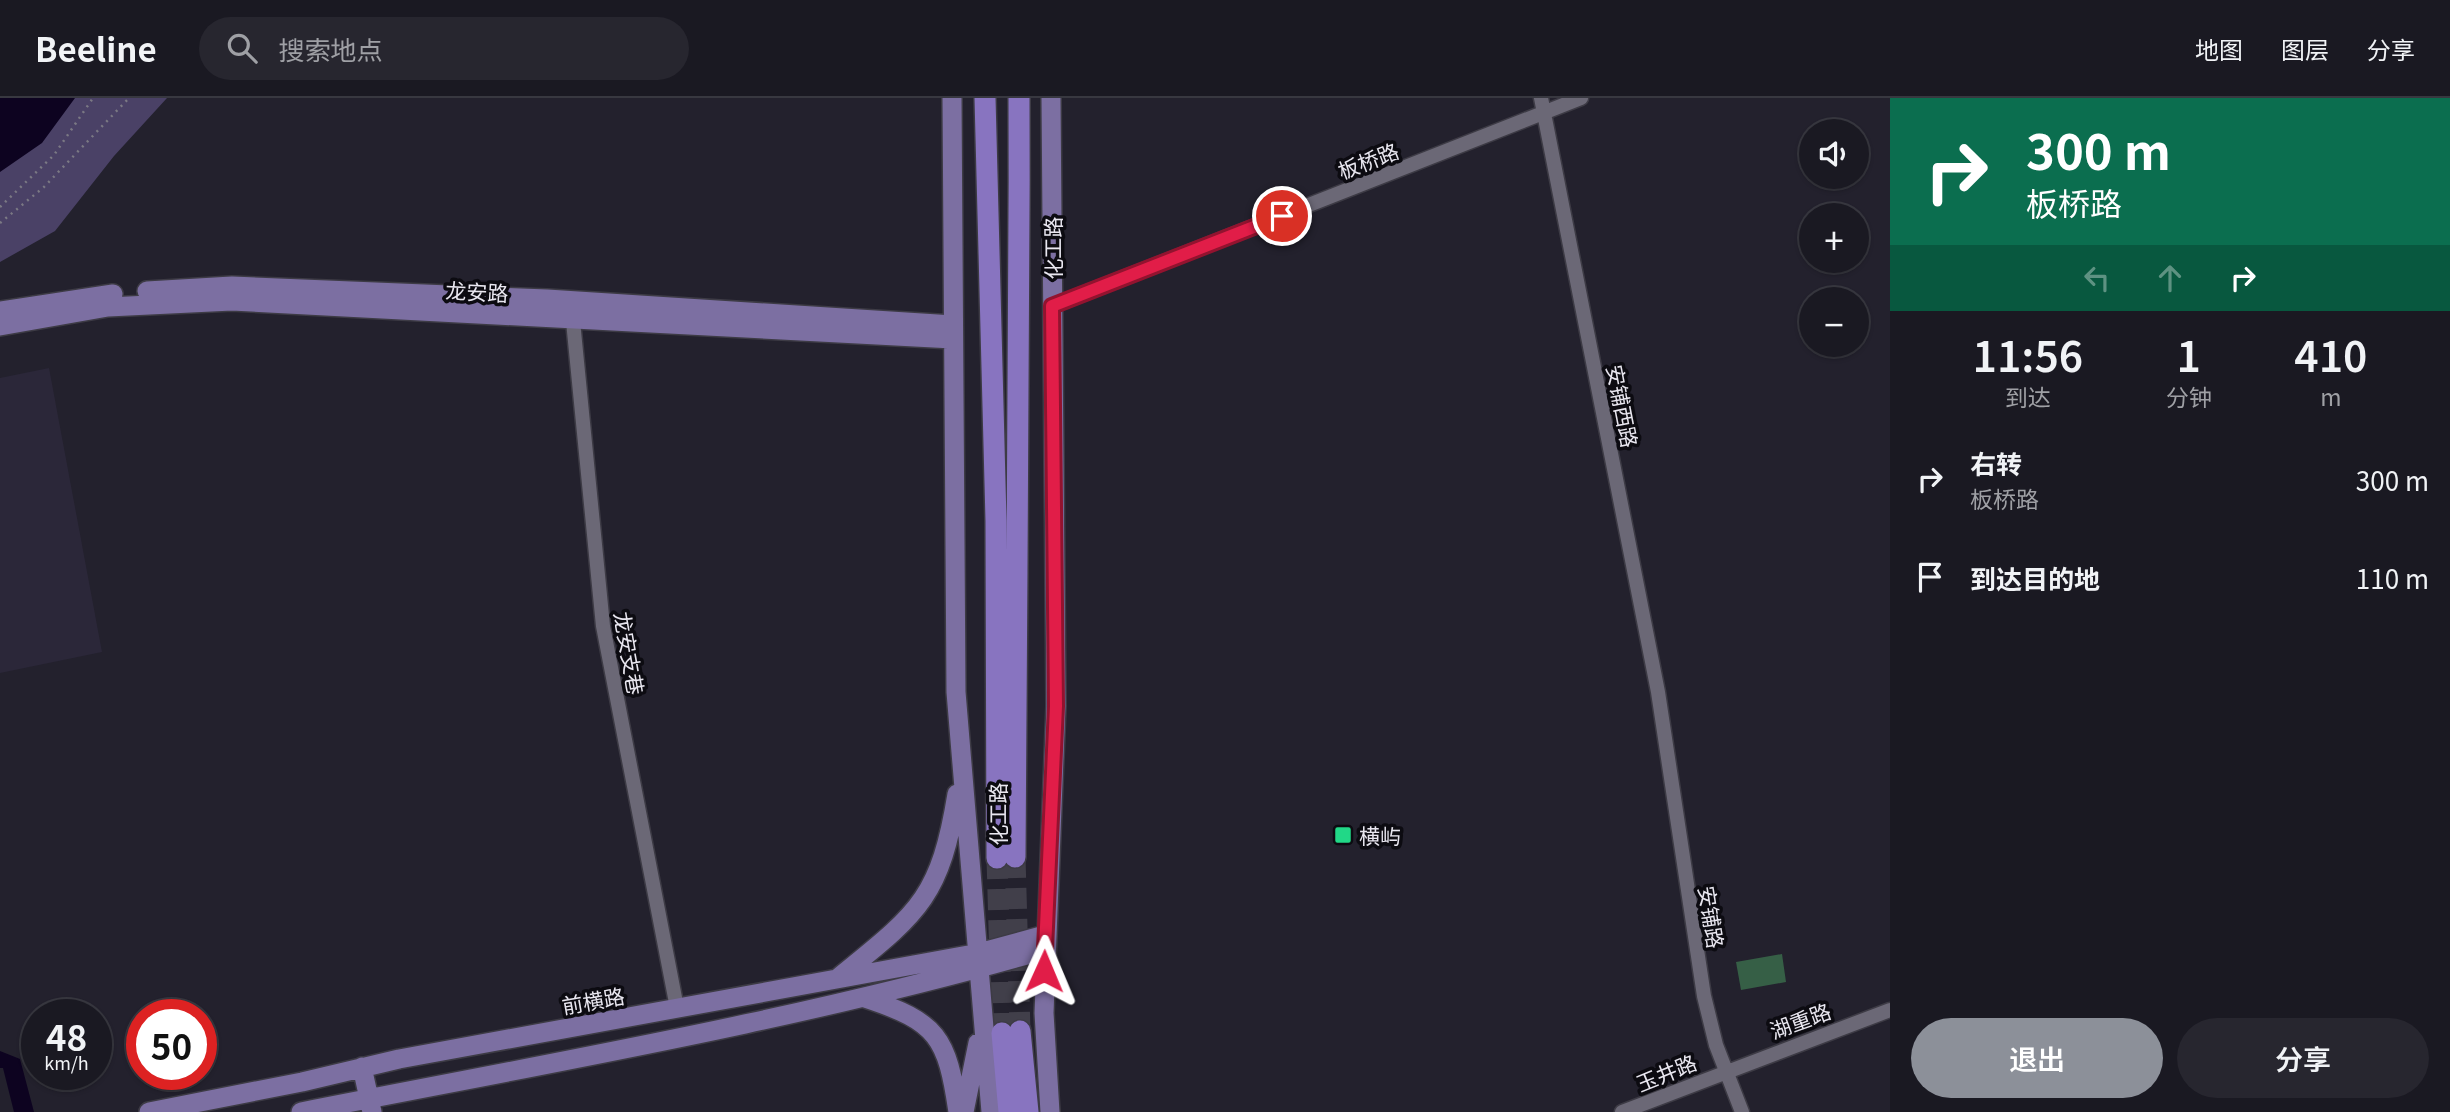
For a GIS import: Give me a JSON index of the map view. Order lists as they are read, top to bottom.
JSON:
{
  "streets": {
    "highway": ["化工路"],
    "main road": ["龙安路", "前横路"],
    "street": [
      "板桥路",
      "安铺西路",
      "龙安支巷",
      "安铺路",
      "湖重路",
      "玉井路"
    ]
  },
  "crossings": [
    ["板桥路", "化工路"],
    ["板桥路", "安铺西路"],
    ["化工路", "前横路"],
    ["龙安路", "龙安支巷"],
    ["安铺西路", "安铺路"],
    ["龙安支巷", "前横路"],
    ["安铺路", "湖重路"],
    ["安铺路", "玉井路"],
    ["湖重路", "玉井路"]
  ],
  "places": {
    "transit": ["横屿"]
  },
  "page": {
    "header": "Beeline",
    "search": "搜索地点",
    "nav": ["地图", "图层", "分享"],
    "turn": ["300 m", "板桥路"],
    "map_buttons": ["+", "−"],
    "eta": [
      "11:56",
      "到达",
      "1",
      "分钟",
      "410",
      "m"
    ],
    "list": [
      {
        "name": "右转",
        "note": "板桥路",
        "value": "300 m"
      },
      {
        "name": "到达目的地",
        "value": "110 m"
      }
    ],
    "speed": "48 km/h",
    "limit": "50",
    "buttons": ["退出", "分享"]
  }
}
